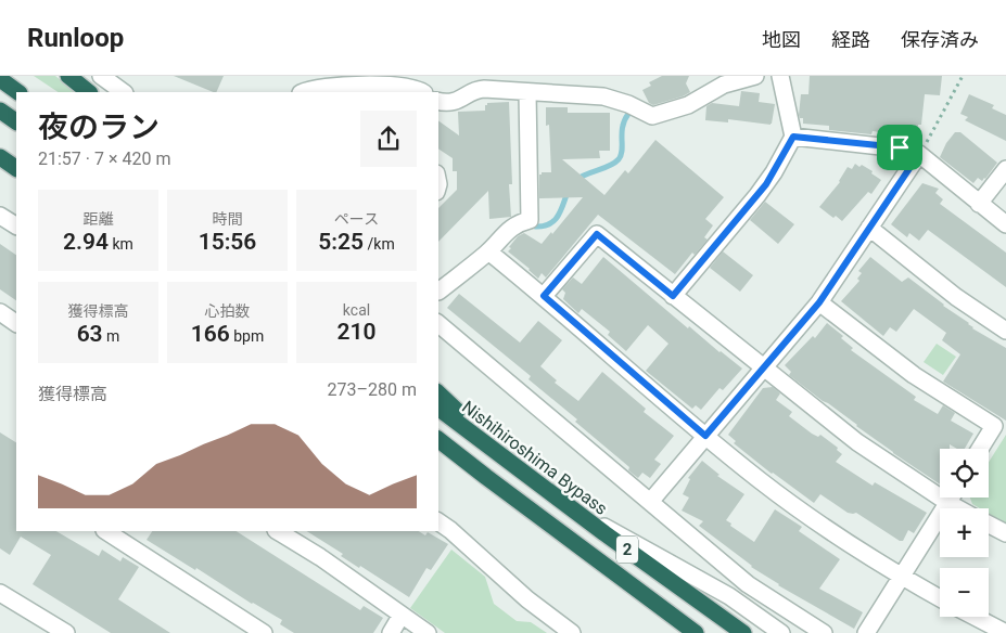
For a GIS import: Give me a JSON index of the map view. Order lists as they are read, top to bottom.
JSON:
{
  "streets": {
    "highway": ["Nishihiroshima Bypass", "2"]
  },
  "page": {
    "header": "Runloop",
    "nav": ["地図", "経路", "保存済み"],
    "heading": ["夜のラン", "21:57 · 7 × 420 m"],
    "stats": [
      ["距離", "2.94 km"],
      ["時間", "15:56"],
      ["ペース", "5:25 /km"],
      ["獲得標高", "63 m"],
      ["心拍数", "166 bpm"],
      ["kcal", "210"]
    ],
    "chart": ["獲得標高", "273–280 m"],
    "map_buttons": ["+", "−"]
  }
}
